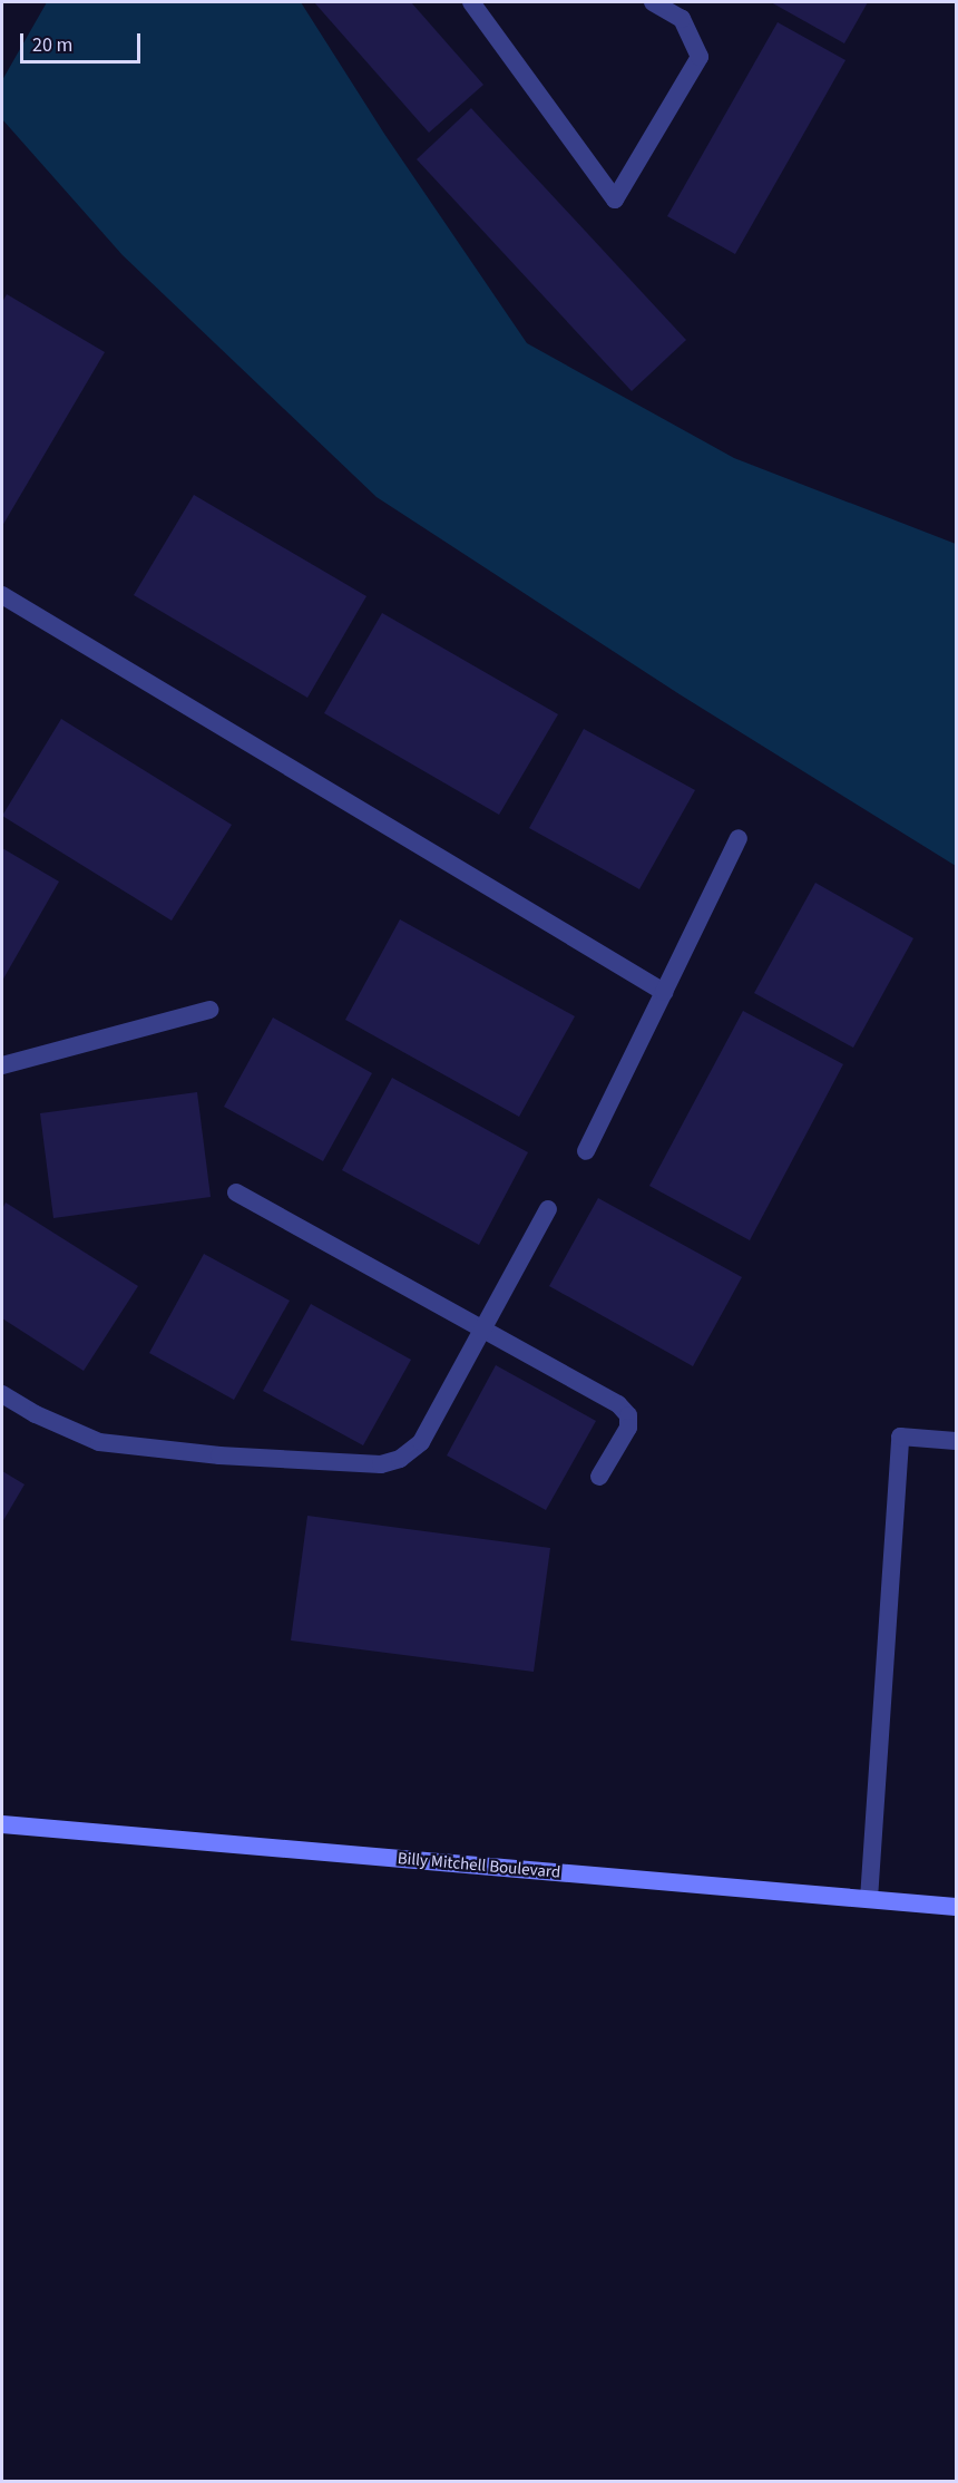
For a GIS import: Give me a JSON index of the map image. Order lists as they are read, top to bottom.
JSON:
{
  "streets": {
    "main road": ["Billy Mitchell Boulevard"]
  },
  "scale_bar": "20 m"
}
